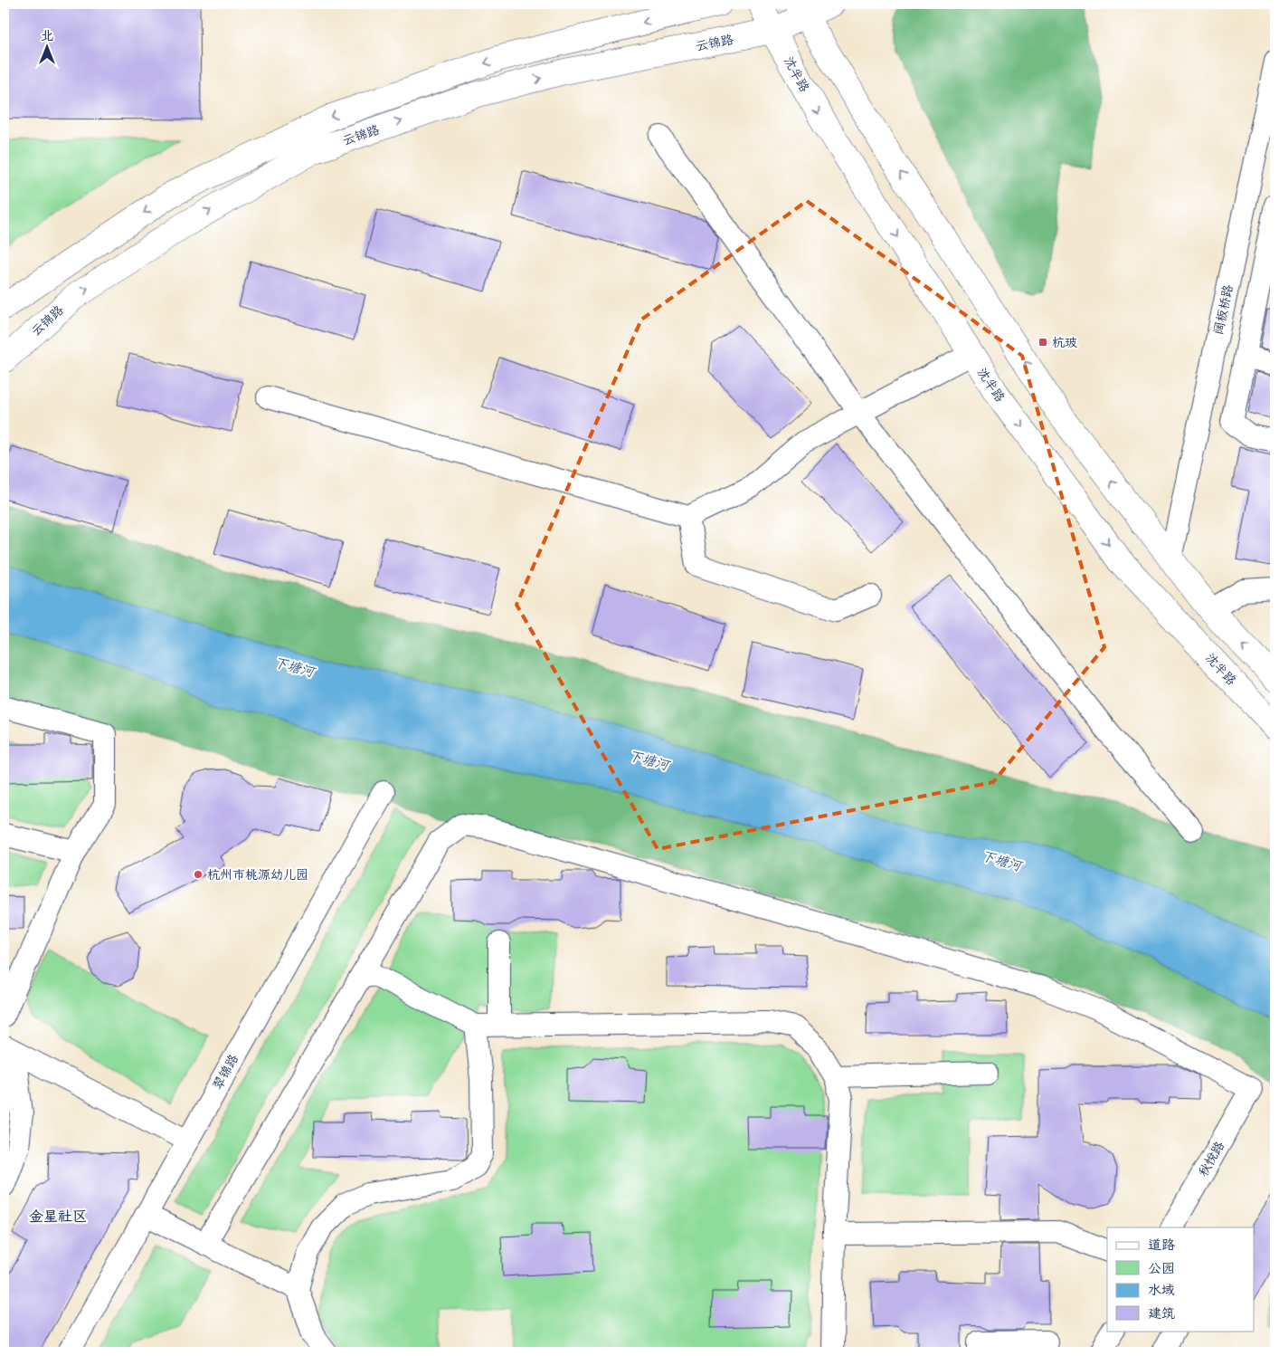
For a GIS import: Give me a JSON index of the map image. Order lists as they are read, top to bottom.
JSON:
{
  "streets": {
    "main road": ["云锦路", "沈半路"],
    "street": ["阔板桥路", "翠锦路", "秋悦路"]
  },
  "crossings": [
    ["云锦路", "沈半路"]
  ],
  "districts": ["金星社区"],
  "water": ["下塘河"],
  "places": {
    "transit": ["杭玻"],
    "other": ["杭州市桃源幼儿园"]
  },
  "legend": [
    "道路",
    "公园",
    "水域",
    "建筑"
  ],
  "north": "top"
}
